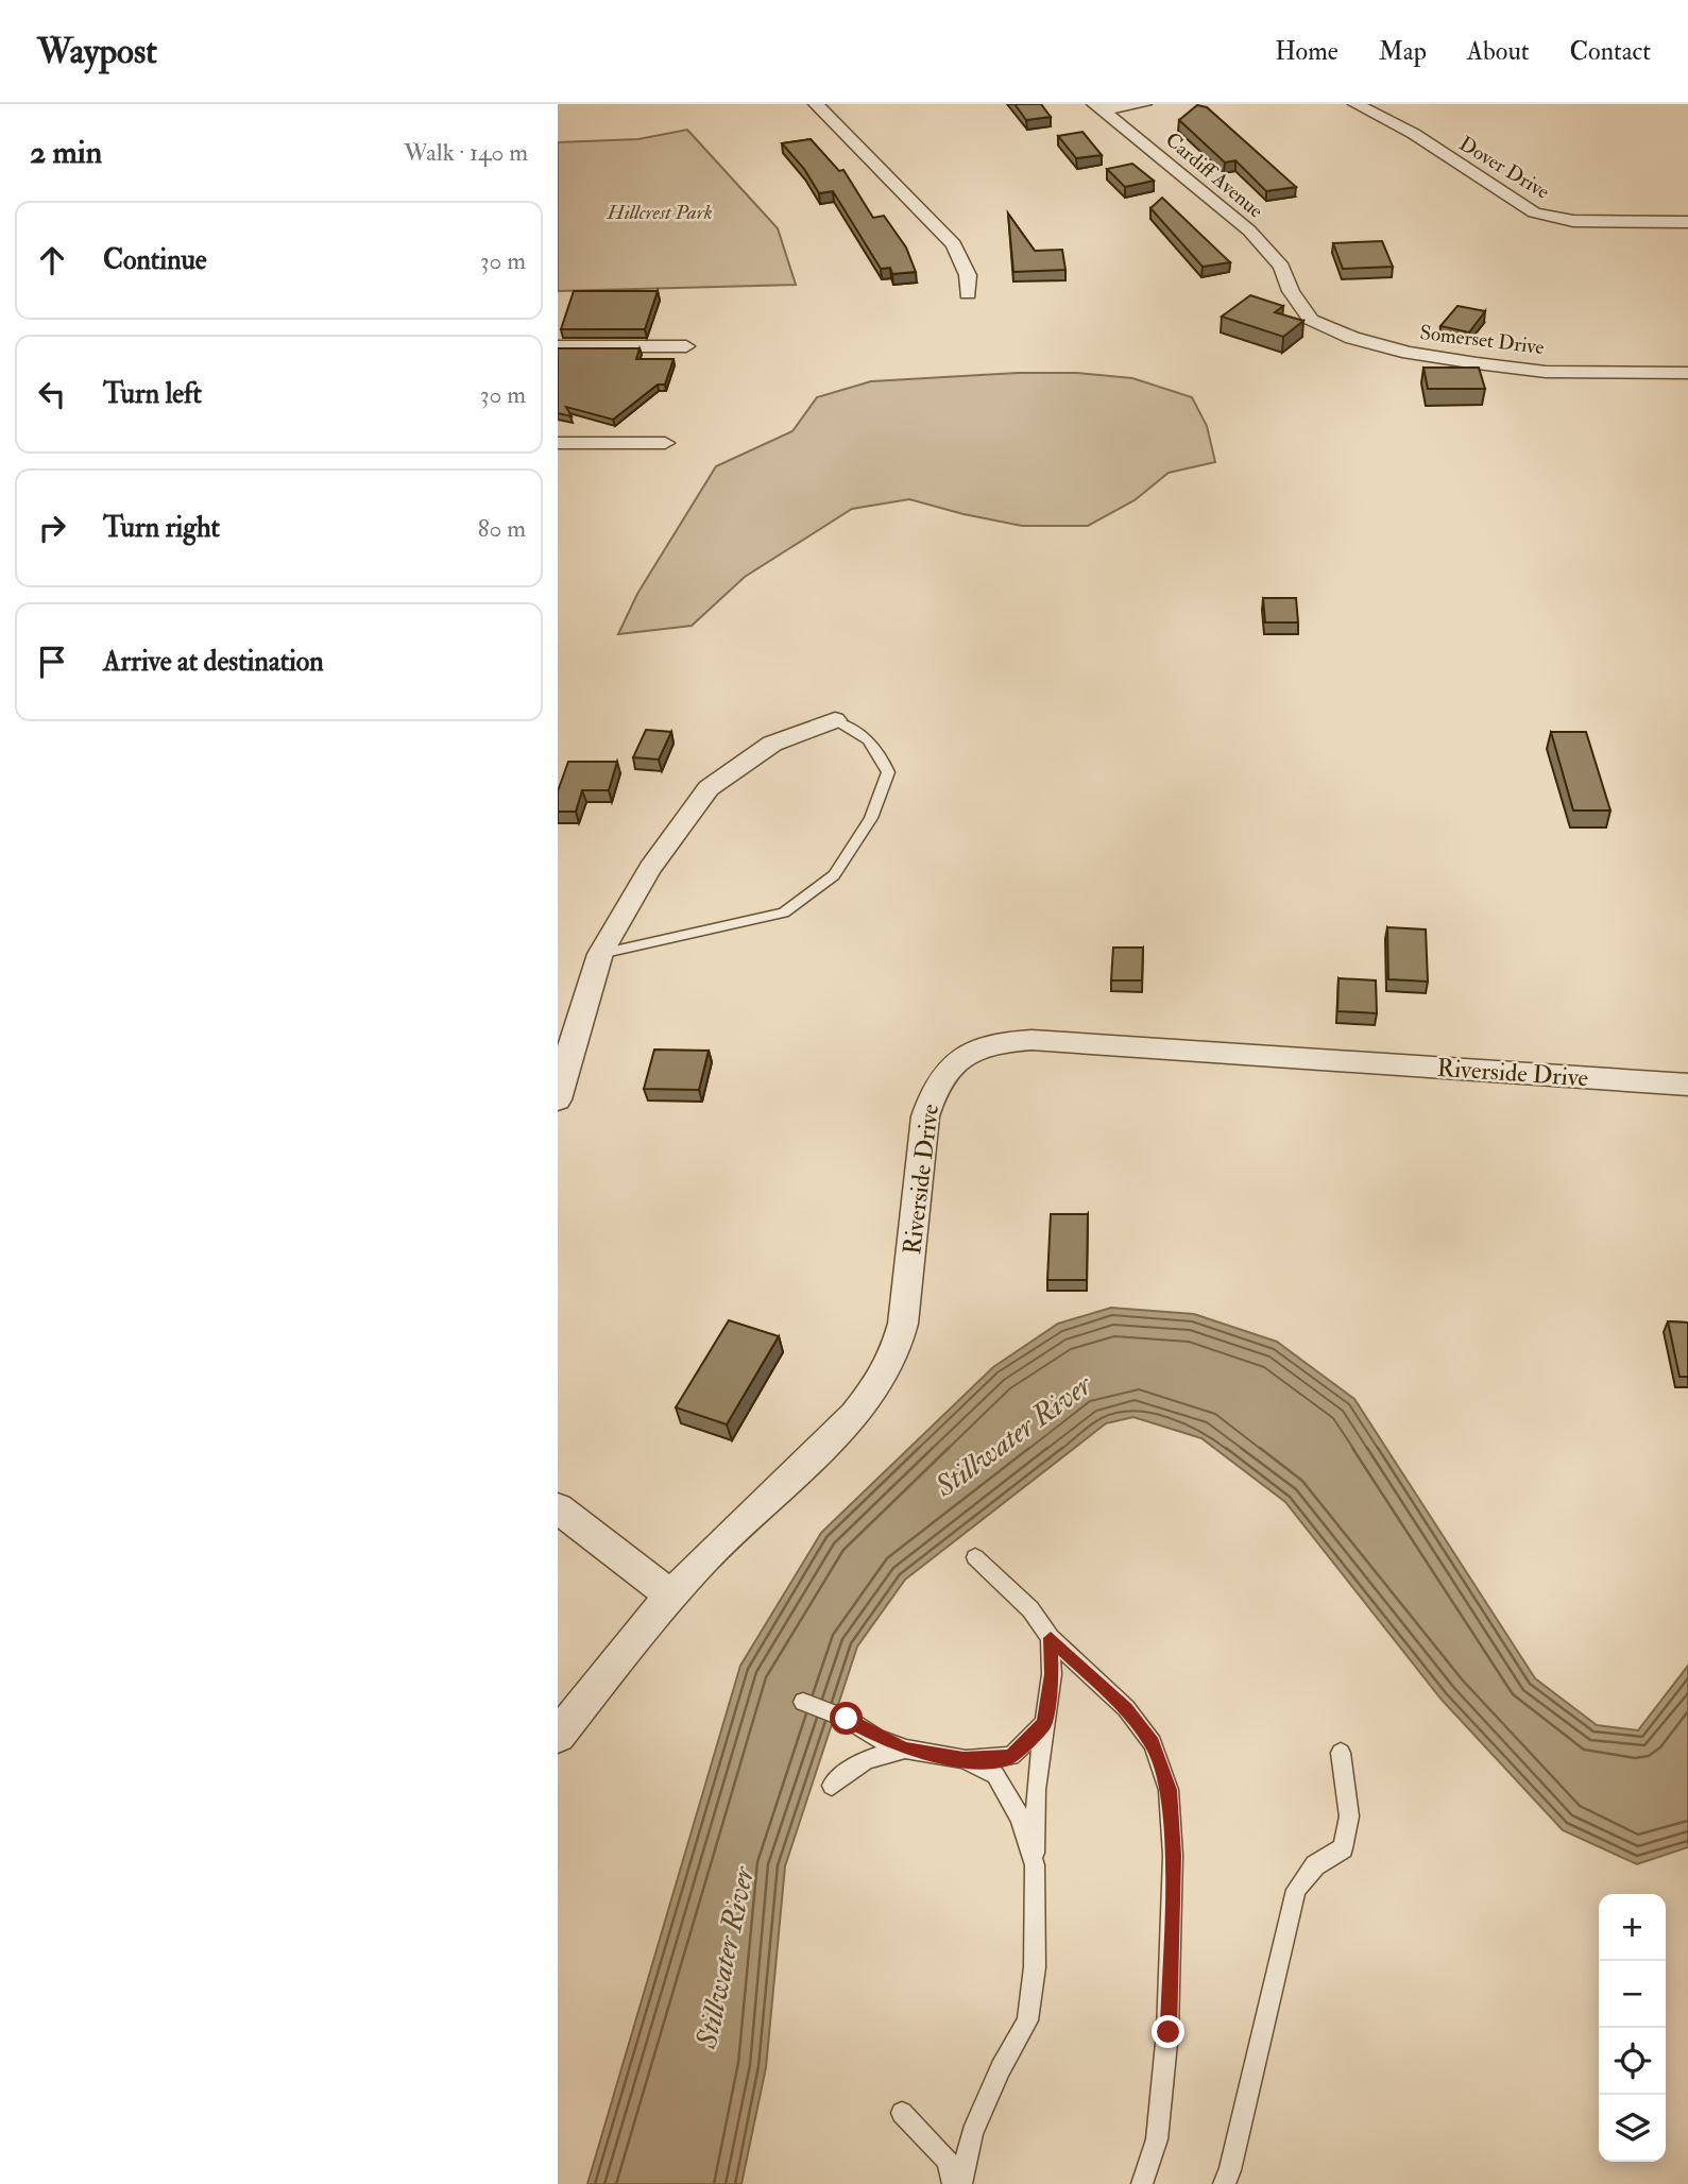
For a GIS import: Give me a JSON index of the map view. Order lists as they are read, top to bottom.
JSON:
{
  "streets": {
    "street": [
      "Dover Drive",
      "Cardiff Avenue",
      "Somerset Drive",
      "Riverside Drive"
    ]
  },
  "crossings": [
    ["Cardiff Avenue", "Somerset Drive"]
  ],
  "water": ["Stillwater River"],
  "parks": ["Hillcrest Park"],
  "page": {
    "header": "Waypost",
    "nav": [
      "Home",
      "Map",
      "About",
      "Contact"
    ],
    "heading": ["2 min", "Walk · 140 m"],
    "list": [
      ["Continue", "30 m"],
      ["Turn left", "30 m"],
      ["Turn right", "80 m"],
      "Arrive at destination"
    ],
    "map_buttons": ["+", "−"]
  }
}
